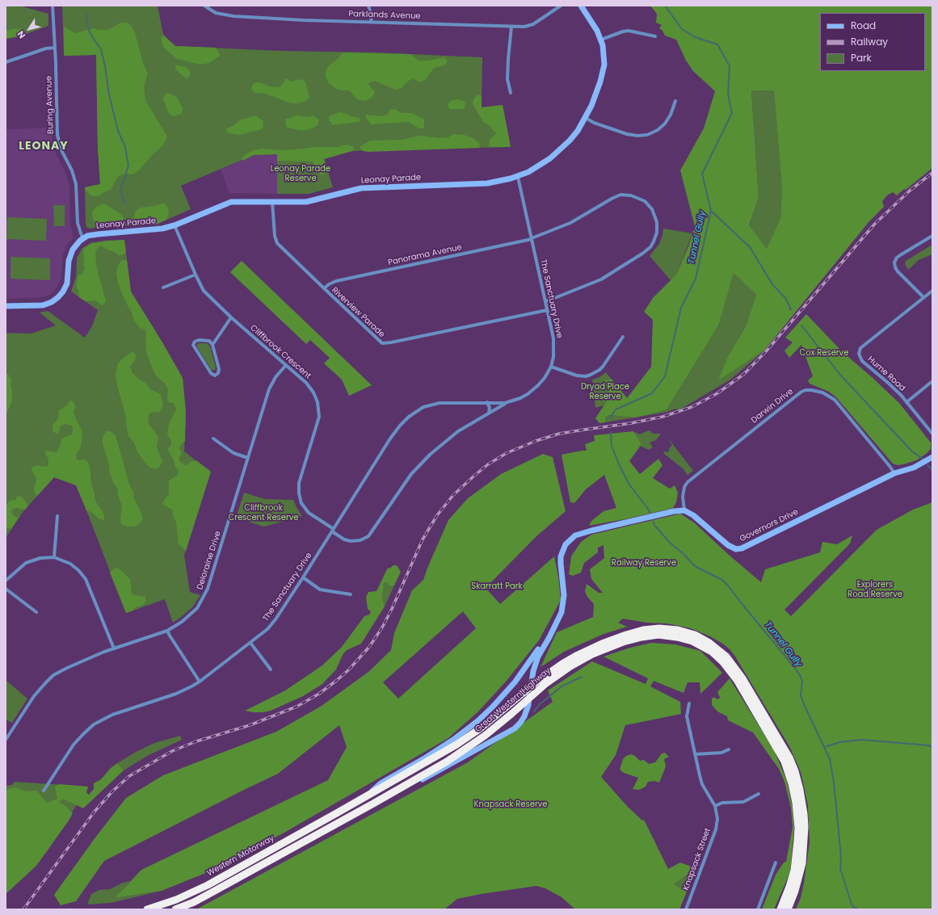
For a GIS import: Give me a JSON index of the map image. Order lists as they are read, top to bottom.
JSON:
{
  "streets": {
    "highway": ["Great Western Highway", "Western Motorway"],
    "main road": ["Leonay Parade", "Governors Drive"],
    "street": [
      "Parklands Avenue",
      "Buring Avenue",
      "Panorama Avenue",
      "The Sanctuary Drive",
      "Riverview Parade",
      "Cliffbrook Crescent",
      "Hume Road",
      "Darwin Drive",
      "Deloraine Drive",
      "Knapsack Street"
    ]
  },
  "crossings": [
    ["Buring Avenue", "Leonay Parade"],
    ["Leonay Parade", "The Sanctuary Drive"],
    ["Leonay Parade", "Riverview Parade"],
    ["Leonay Parade", "Cliffbrook Crescent"],
    ["Panorama Avenue", "The Sanctuary Drive"],
    ["Panorama Avenue", "Riverview Parade"],
    ["The Sanctuary Drive", "Riverview Parade"],
    ["The Sanctuary Drive", "Cliffbrook Crescent"],
    ["Cliffbrook Crescent", "Deloraine Drive"],
    ["Darwin Drive", "Governors Drive"],
    ["Great Western Highway", "Western Motorway"]
  ],
  "districts": ["LEONAY"],
  "water": ["Tunnel Gully"],
  "parks": [
    "Leonay Parade Reserve",
    "Cox Reserve",
    "Dryad Place Reserve",
    "Cliffbrook Crescent Reserve",
    "Railway Reserve",
    "Explorers Road Reserve",
    "Skarratt Park",
    "Knapsack Reserve"
  ],
  "legend": ["Road", "Railway", "Park"],
  "north": "bottom left"
}
